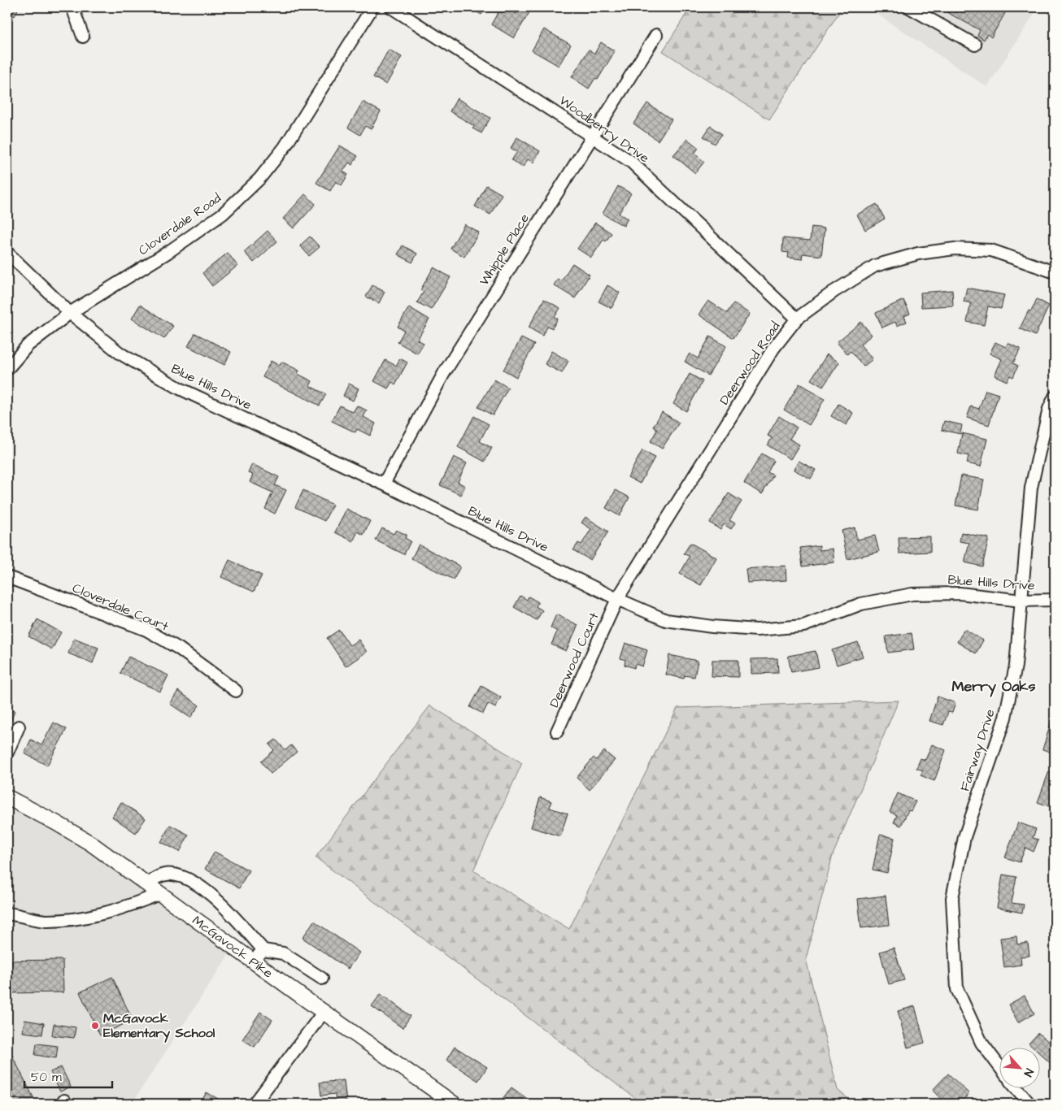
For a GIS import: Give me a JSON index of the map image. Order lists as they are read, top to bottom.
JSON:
{
  "streets": {
    "main road": ["McGavock Pike"],
    "street": [
      "Woodberry Drive",
      "Cloverdale Road",
      "Whipple Place",
      "Deerwood Road",
      "Blue Hills Drive",
      "Cloverdale Court",
      "Deerwood Court",
      "Fairway Drive"
    ]
  },
  "crossings": [
    ["Woodberry Drive", "Whipple Place"],
    ["Woodberry Drive", "Deerwood Road"],
    ["Cloverdale Road", "Blue Hills Drive"],
    ["Whipple Place", "Blue Hills Drive"],
    ["Deerwood Road", "Blue Hills Drive"],
    ["Deerwood Road", "Deerwood Court"],
    ["Blue Hills Drive", "Deerwood Court"],
    ["Blue Hills Drive", "Fairway Drive"]
  ],
  "districts": ["Merry Oaks"],
  "places": ["McGavock Elementary School"],
  "scale_bar": "50 m",
  "north": "bottom right"
}
